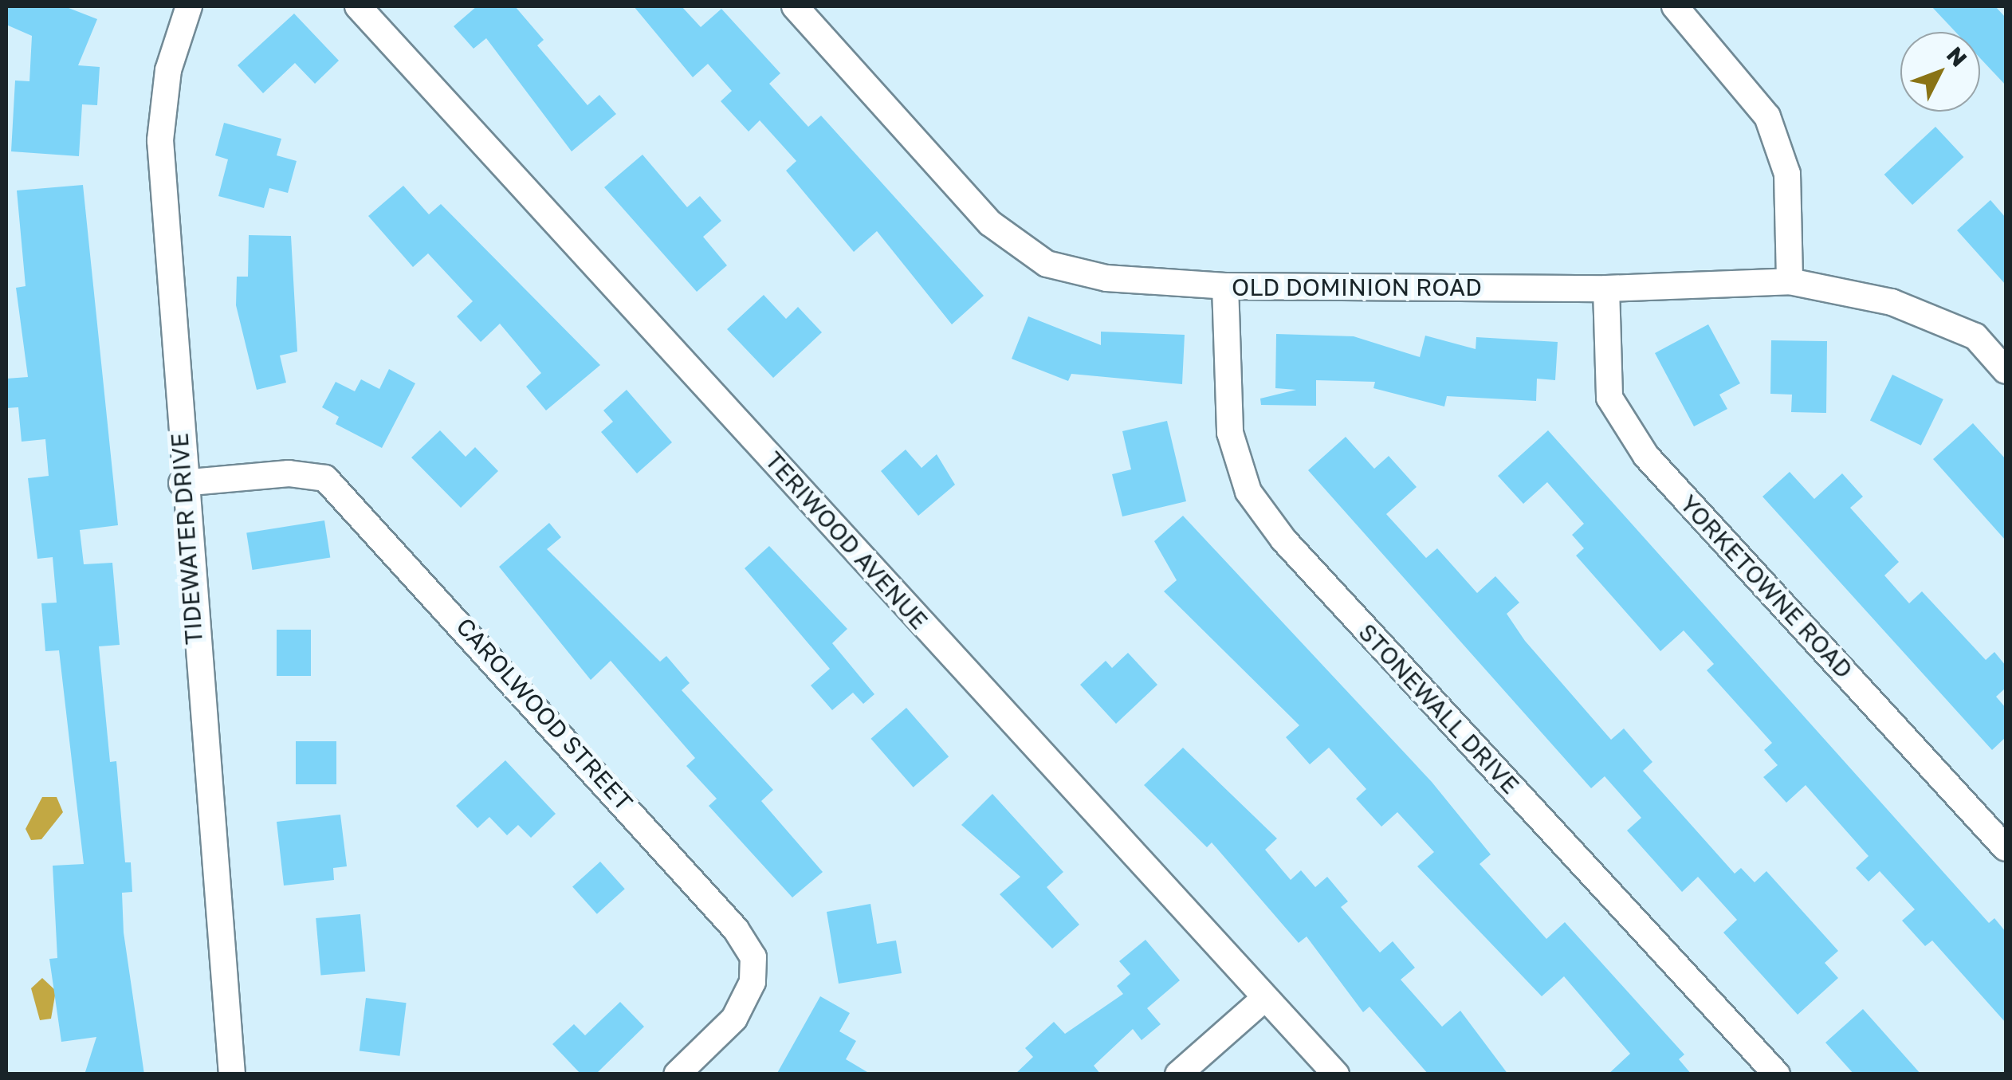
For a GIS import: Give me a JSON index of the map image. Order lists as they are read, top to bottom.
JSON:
{
  "streets": {
    "street": [
      "OLD DOMINION ROAD",
      "TIDEWATER DRIVE",
      "TERIWOOD AVENUE",
      "YORKETOWNE ROAD",
      "STONEWALL DRIVE",
      "CAROLWOOD STREET"
    ]
  },
  "crossings": [
    ["OLD DOMINION ROAD", "YORKETOWNE ROAD"],
    ["OLD DOMINION ROAD", "STONEWALL DRIVE"],
    ["TIDEWATER DRIVE", "CAROLWOOD STREET"]
  ],
  "north": "top right"
}
